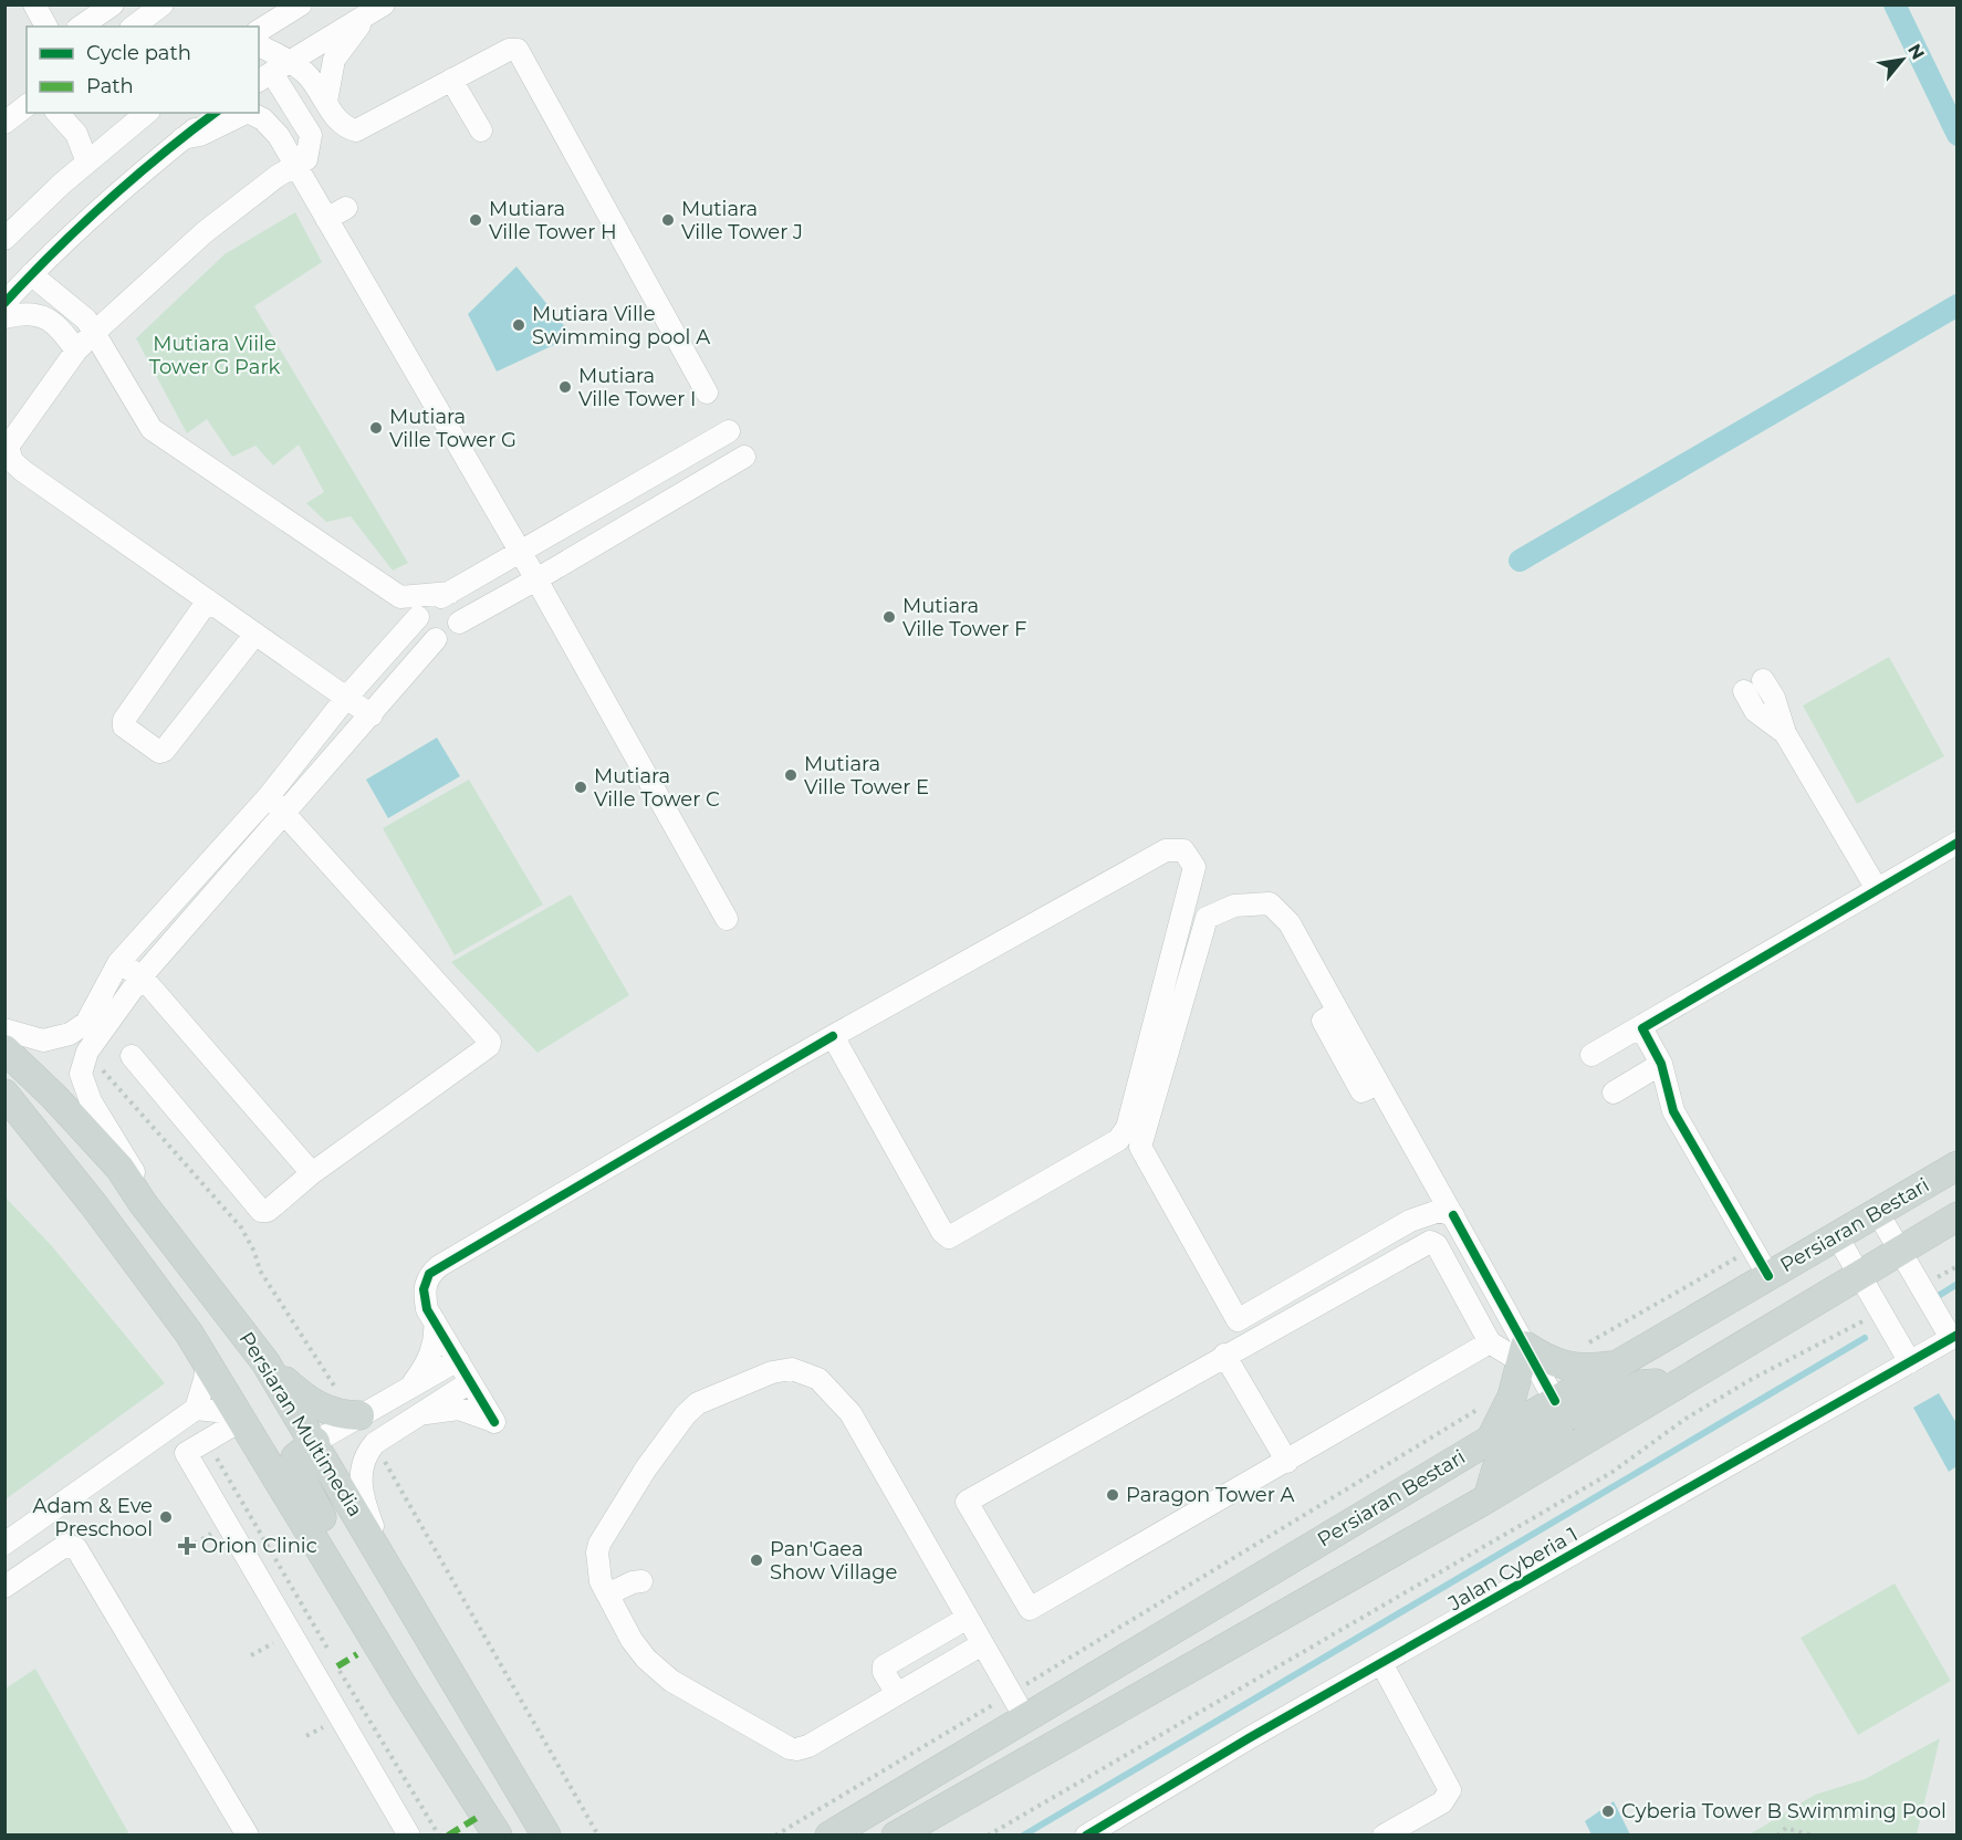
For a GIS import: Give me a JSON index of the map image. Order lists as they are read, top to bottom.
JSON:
{
  "streets": {
    "main road": ["Persiaran Bestari", "Persiaran Multimedia"],
    "street": ["Jalan Cyberia 1"]
  },
  "parks": ["Mutiara Viile Tower G Park"],
  "places": {
    "other": [
      "Mutiara Ville Tower H",
      "Mutiara Ville Tower J",
      "Mutiara Ville Swimming pool A",
      "Mutiara Ville Tower I",
      "Mutiara Ville Tower G",
      "Mutiara Ville Tower F",
      "Mutiara Ville Tower E",
      "Mutiara Ville Tower C",
      "Paragon Tower A",
      "Adam & Eve Preschool",
      "Pan'Gaea Show Village",
      "Cyberia Tower B Swimming Pool"
    ],
    "health": ["Orion Clinic"]
  },
  "legend": ["Cycle path", "Path"],
  "north": "top right"
}
